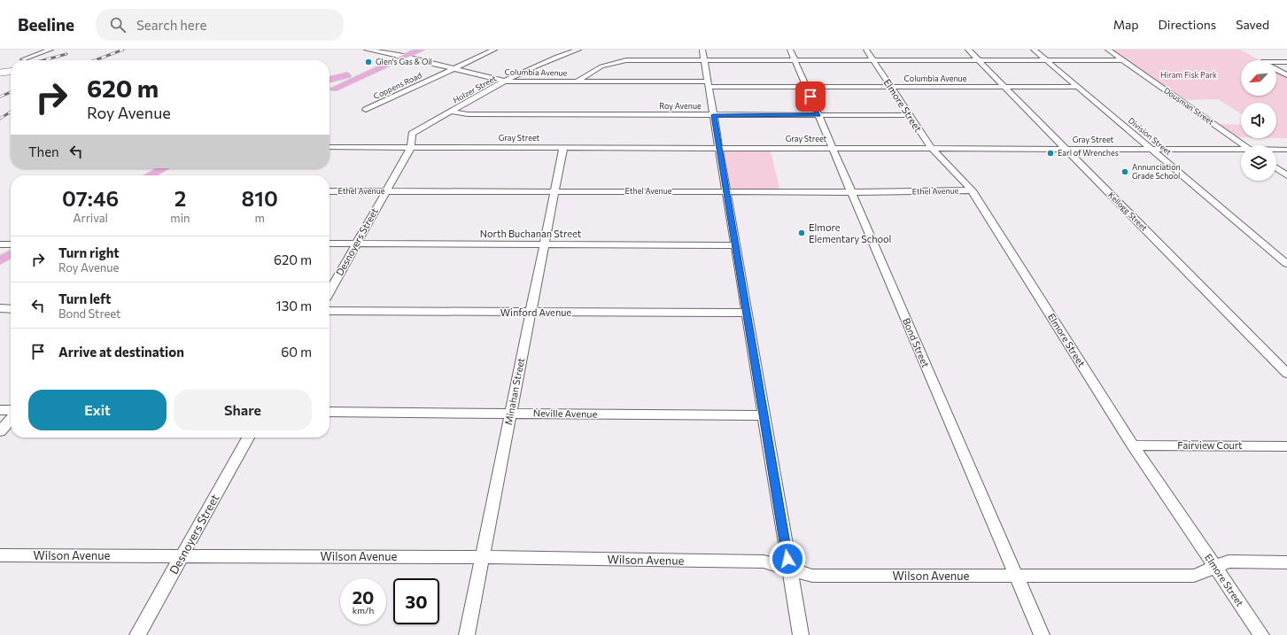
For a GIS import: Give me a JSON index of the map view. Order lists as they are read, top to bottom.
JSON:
{
  "streets": {
    "street": [
      "Columbia Avenue",
      "Coppens Road",
      "Holzer Street",
      "Elmore Street",
      "Roy Avenue",
      "Dousman Street",
      "Division Street",
      "Gray Street",
      "Ethel Avenue",
      "Kellogg Street",
      "North Buchanan Street",
      "Desnoyers Street",
      "Winford Avenue",
      "Bond Street",
      "Minahan Street",
      "Neville Avenue",
      "Fairview Court",
      "Wilson Avenue"
    ]
  },
  "crossings": [
    ["Columbia Avenue", "Coppens Road"],
    ["Columbia Avenue", "Holzer Street"],
    ["Columbia Avenue", "Elmore Street"],
    ["Columbia Avenue", "Division Street"],
    ["Columbia Avenue", "Kellogg Street"],
    ["Columbia Avenue", "Bond Street"],
    ["Holzer Street", "Roy Avenue"],
    ["Holzer Street", "Gray Street"],
    ["Holzer Street", "Desnoyers Street"],
    ["Elmore Street", "Roy Avenue"],
    ["Elmore Street", "Gray Street"],
    ["Elmore Street", "Ethel Avenue"],
    ["Elmore Street", "Fairview Court"],
    ["Elmore Street", "Wilson Avenue"],
    ["Roy Avenue", "Bond Street"],
    ["Division Street", "Gray Street"],
    ["Gray Street", "Kellogg Street"],
    ["Gray Street", "Desnoyers Street"],
    ["Gray Street", "Bond Street"],
    ["Gray Street", "Minahan Street"],
    ["Ethel Avenue", "Desnoyers Street"],
    ["Ethel Avenue", "Bond Street"],
    ["Ethel Avenue", "Minahan Street"],
    ["North Buchanan Street", "Desnoyers Street"],
    ["North Buchanan Street", "Minahan Street"],
    ["Desnoyers Street", "Wilson Avenue"],
    ["Winford Avenue", "Minahan Street"],
    ["Bond Street", "Wilson Avenue"],
    ["Minahan Street", "Neville Avenue"],
    ["Minahan Street", "Wilson Avenue"]
  ],
  "parks": ["Hiram Fisk Park"],
  "places": [
    "Glen's Gas & Oil",
    "Earl of Wrenches",
    "Annunciation Grade School",
    "Elmore Elementary School"
  ],
  "north": "bottom left",
  "page": {
    "header": "Beeline",
    "search": "Search here",
    "nav": ["Map", "Directions", "Saved"],
    "turn": ["620 m", "Roy Avenue"],
    "then": "Then",
    "eta": [
      "07:46",
      "Arrival",
      "2",
      "min",
      "810",
      "m"
    ],
    "list": [
      {
        "name": "Turn right",
        "note": "Roy Avenue",
        "value": "620 m"
      },
      {
        "name": "Turn left",
        "note": "Bond Street",
        "value": "130 m"
      },
      {
        "name": "Arrive at destination",
        "value": "60 m"
      }
    ],
    "buttons": ["Exit", "Share"],
    "speed": "20 km/h",
    "limit": "30"
  }
}
